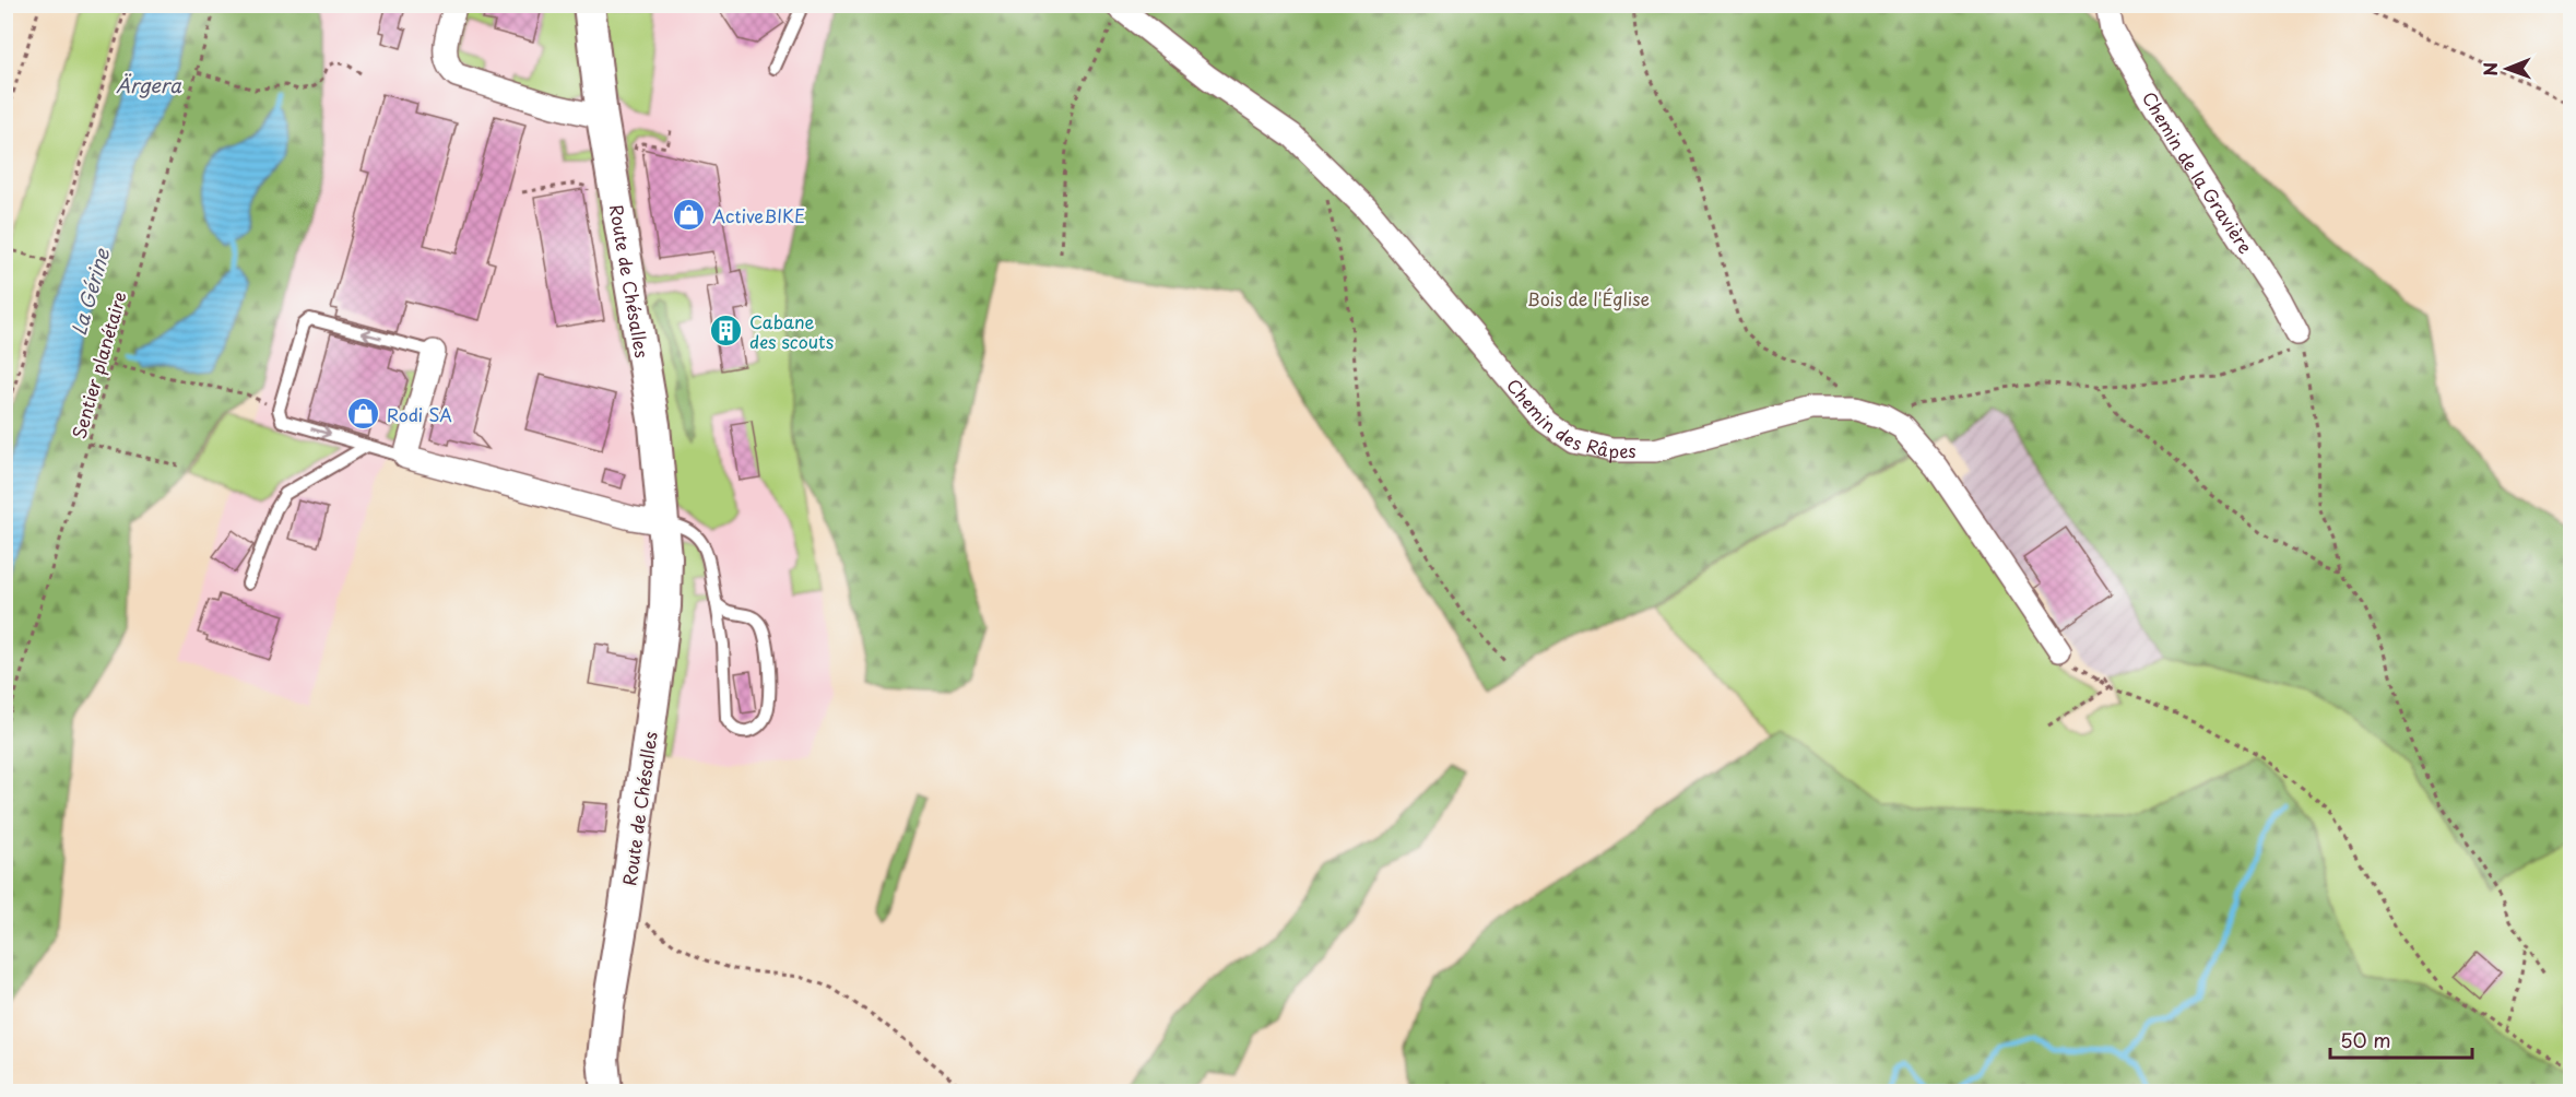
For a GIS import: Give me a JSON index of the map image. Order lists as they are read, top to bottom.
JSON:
{
  "streets": {
    "street": ["Chemin de la Gravière", "Route de Chésalles", "Chemin des Râpes"],
    "path": ["Sentier planétaire"]
  },
  "water": ["Ärgera", "La Gérine"],
  "parks": ["Bois de l'Église"],
  "places": {
    "shop": ["ActiveBIKE", "Rodi SA"],
    "building": ["Cabane des scouts"]
  },
  "scale_bar": "50 m",
  "north": "left"
}
